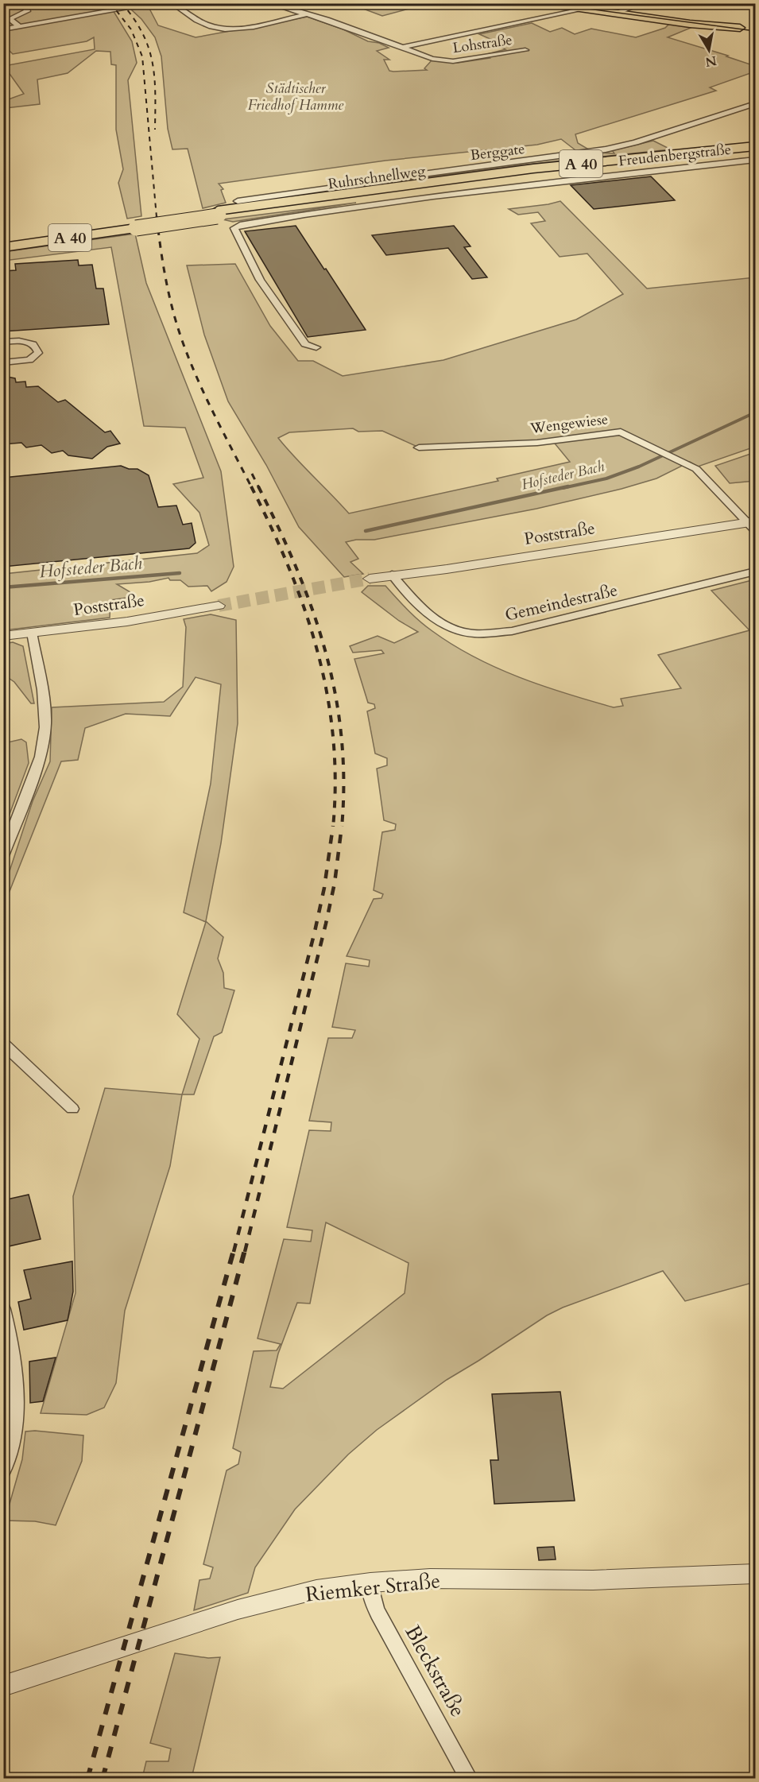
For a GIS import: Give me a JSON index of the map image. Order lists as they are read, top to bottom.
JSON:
{
  "streets": {
    "highway": ["A 40", "Ruhrschnellweg"],
    "street": [
      "Lohstraße",
      "Berggate",
      "Freudenbergstraße",
      "Wengewiese",
      "Poststraße",
      "Gemeindestraße",
      "Riemker Straße",
      "Bleckstraße"
    ]
  },
  "crossings": [
    ["Wengewiese", "Poststraße"],
    ["Poststraße", "Gemeindestraße"],
    ["Riemker Straße", "Bleckstraße"]
  ],
  "water": ["Hofsteder Bach"],
  "parks": ["Städtischer Friedhof Hamme"],
  "north": "bottom"
}
